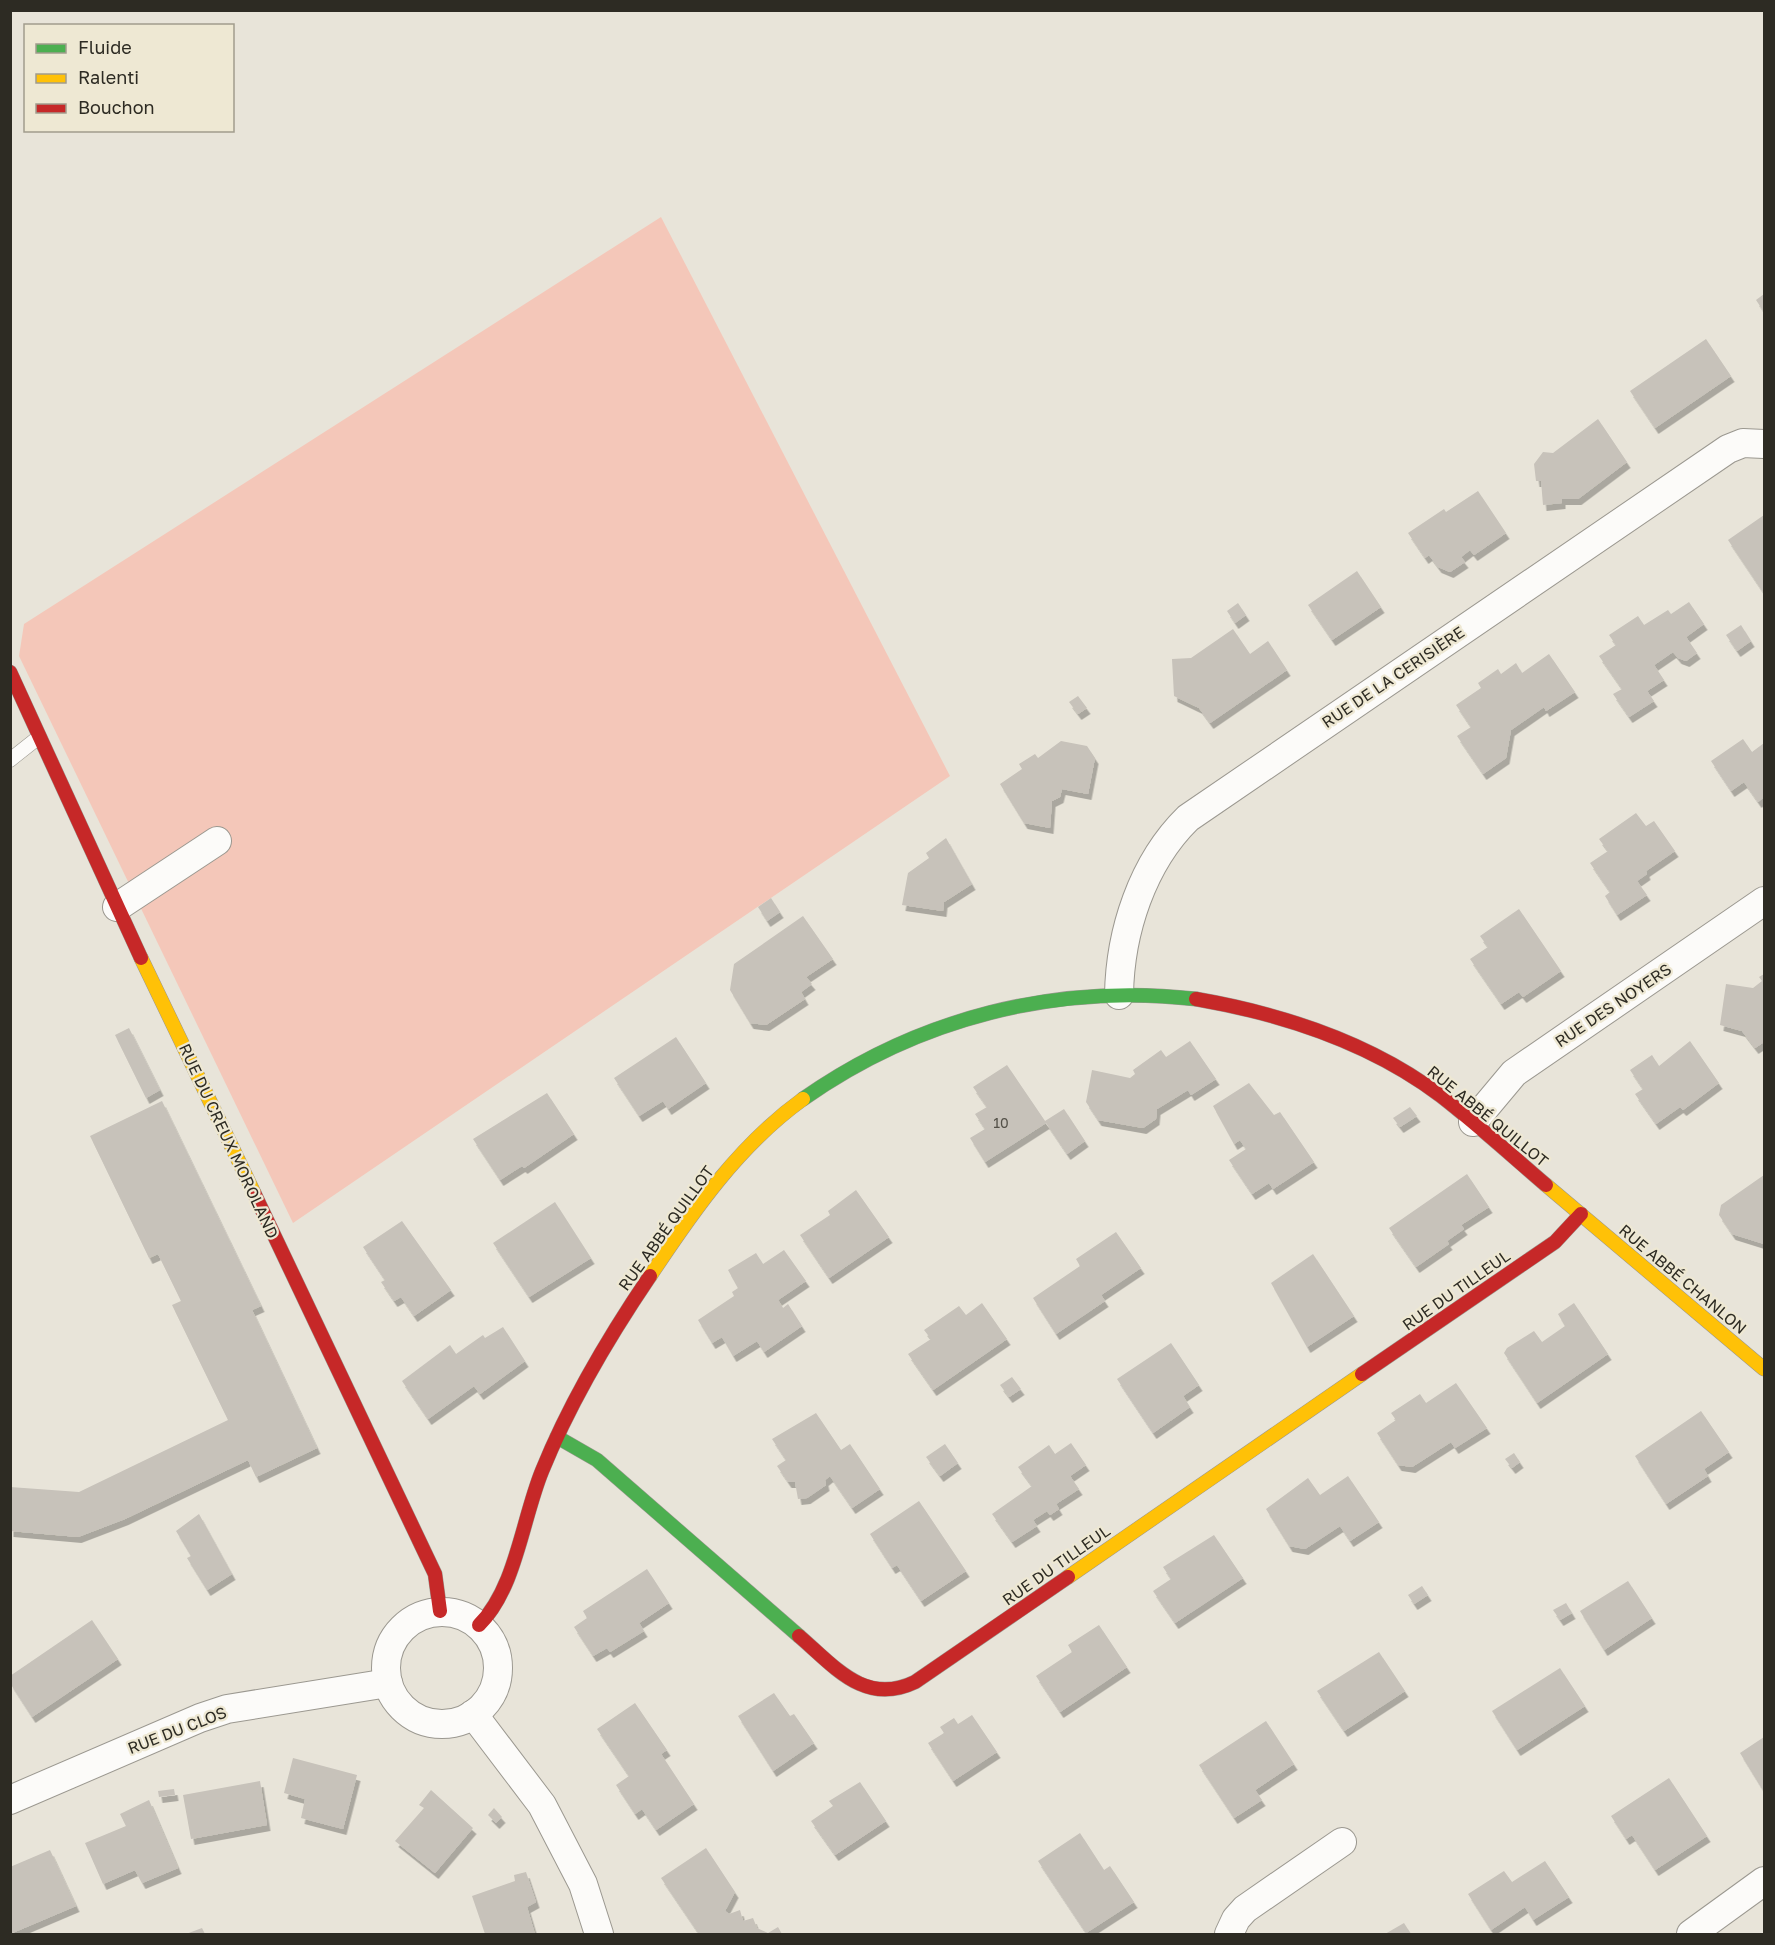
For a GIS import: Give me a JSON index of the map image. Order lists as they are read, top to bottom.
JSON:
{
  "streets": {
    "street": [
      "RUE DE LA CERISIÈRE",
      "RUE DES NOYERS",
      "RUE ABBÉ QUILLOT",
      "RUE DU CREUX MOROLAND",
      "RUE ABBÉ CHANLON",
      "RUE DU TILLEUL",
      "RUE DU CLOS"
    ]
  },
  "crossings": [
    ["RUE DE LA CERISIÈRE", "RUE ABBÉ QUILLOT"],
    ["RUE DES NOYERS", "RUE ABBÉ QUILLOT"],
    ["RUE ABBÉ QUILLOT", "RUE DU CREUX MOROLAND"],
    ["RUE ABBÉ QUILLOT", "RUE ABBÉ CHANLON"],
    ["RUE ABBÉ QUILLOT", "RUE DU TILLEUL"],
    ["RUE ABBÉ QUILLOT", "RUE DU CLOS"],
    ["RUE DU CREUX MOROLAND", "RUE DU CLOS"],
    ["RUE ABBÉ CHANLON", "RUE DU TILLEUL"]
  ],
  "house_numbers": ["10"],
  "legend": ["Fluide", "Ralenti", "Bouchon"]
}
